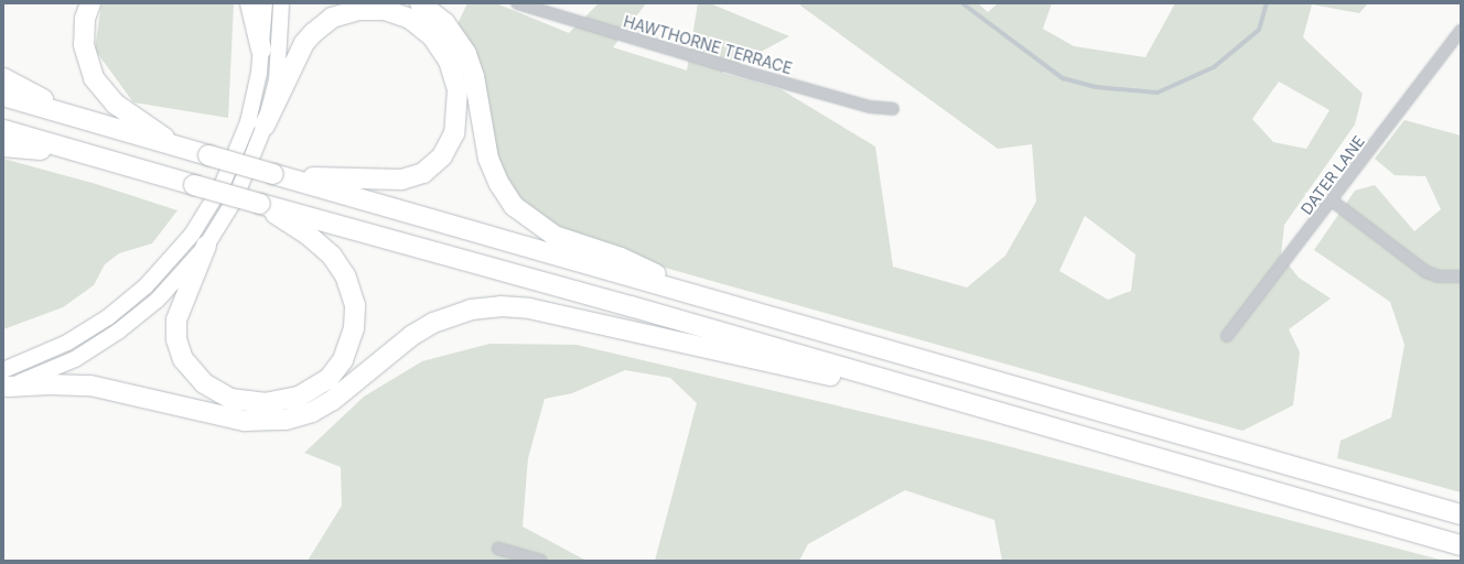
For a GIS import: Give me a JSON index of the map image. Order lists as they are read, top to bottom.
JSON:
{
  "streets": {
    "street": ["HAWTHORNE TERRACE", "DATER LANE"]
  }
}
